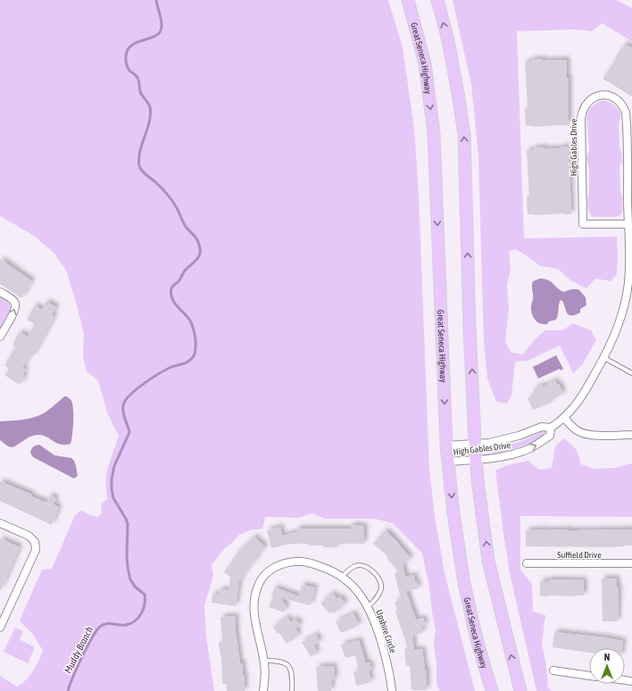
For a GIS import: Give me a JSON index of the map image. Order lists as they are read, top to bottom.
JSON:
{
  "streets": {
    "main road": ["Great Seneca Highway"],
    "street": ["High Gables Drive", "Suffield Drive", "Upshire Circle"]
  },
  "crossings": [
    ["Great Seneca Highway", "High Gables Drive"]
  ],
  "water": ["Muddy Branch"],
  "north": "top"
}
